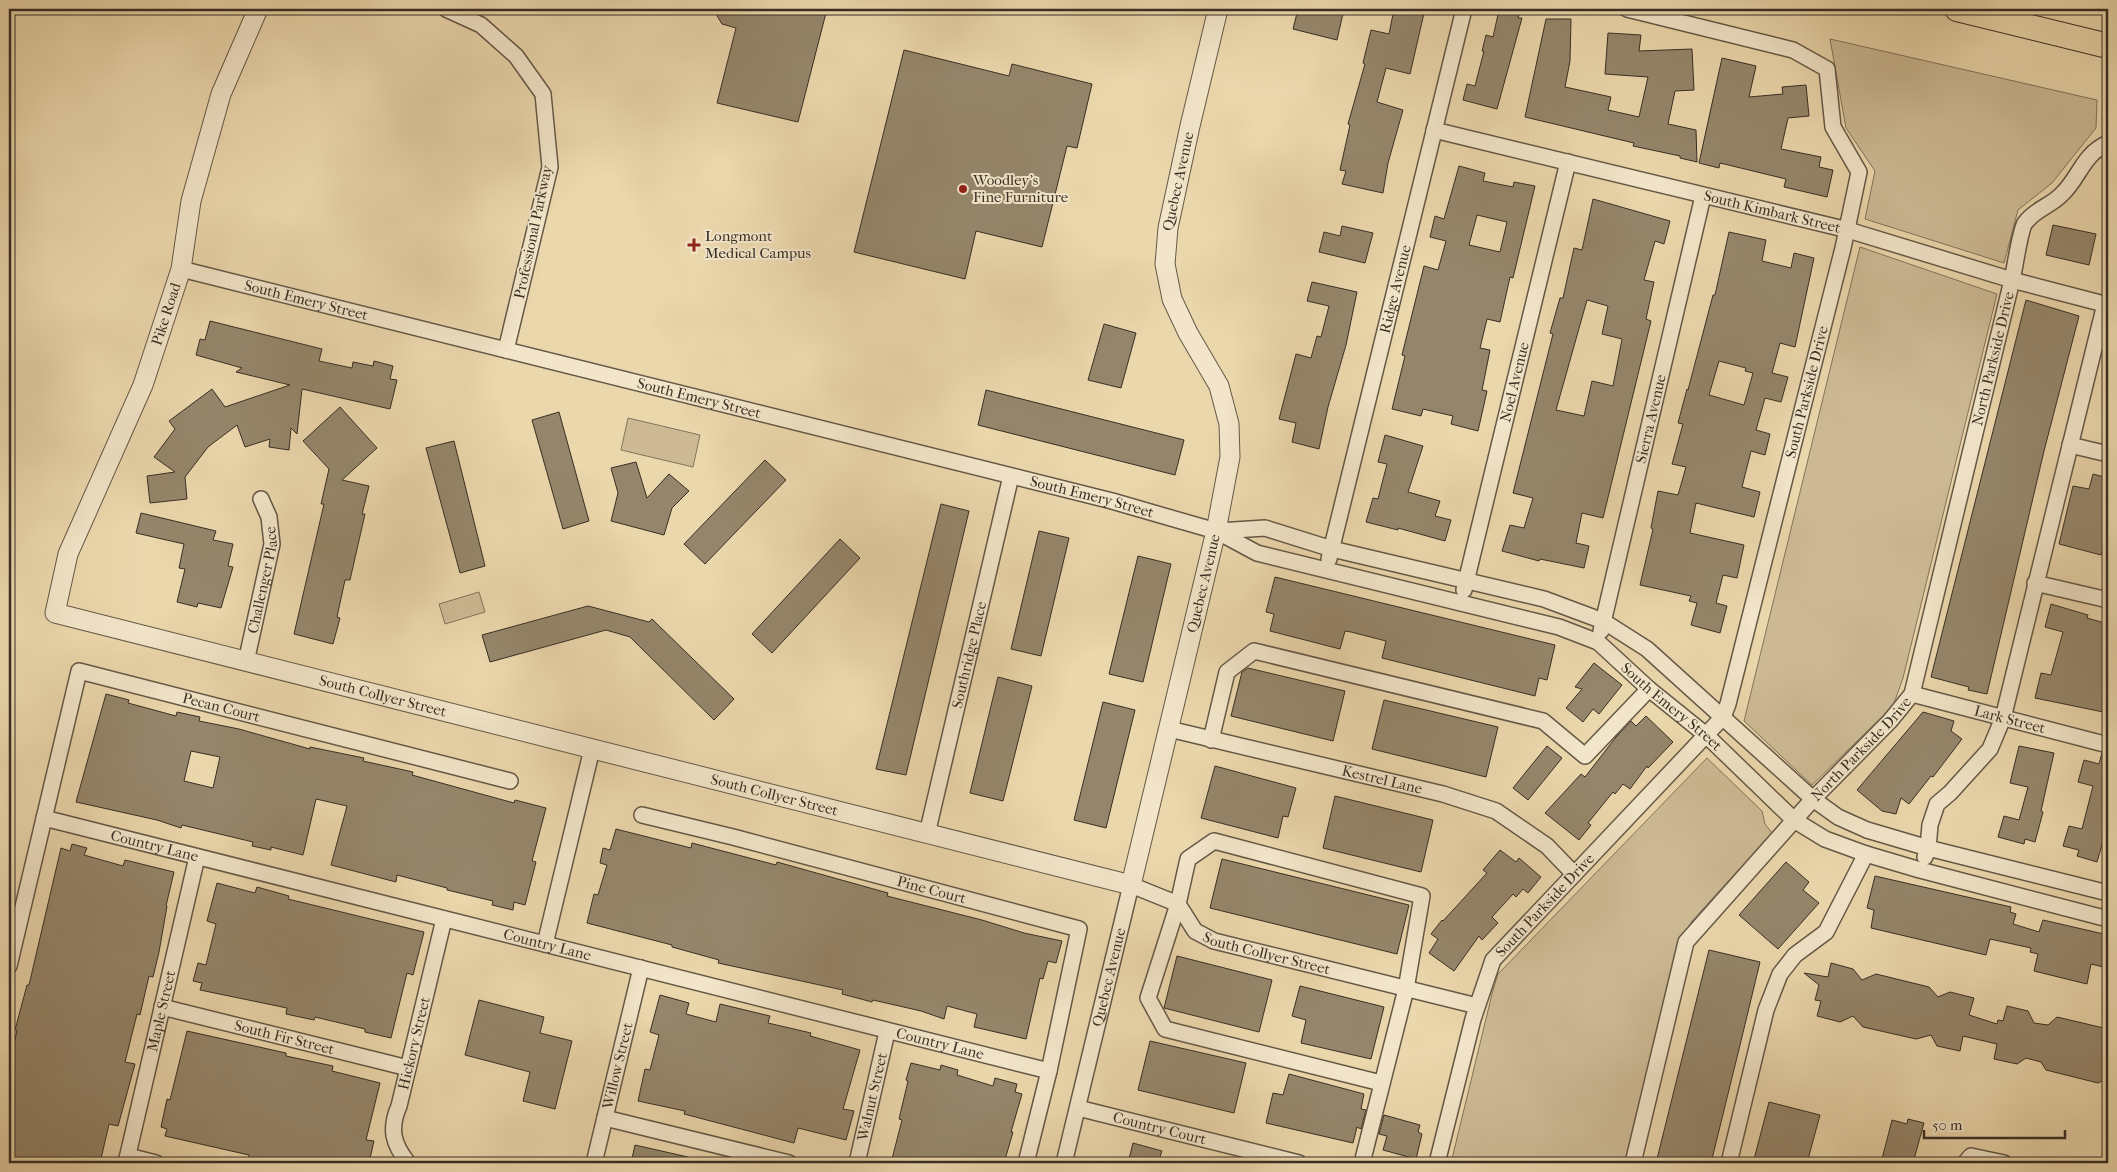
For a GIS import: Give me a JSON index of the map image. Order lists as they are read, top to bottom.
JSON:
{
  "streets": {
    "street": [
      "Quebec Avenue",
      "South Kimbark Street",
      "Professional Parkway",
      "Ridge Avenue",
      "South Emery Street",
      "Pike Road",
      "North Parkside Drive",
      "Noel Avenue",
      "South Parkside Drive",
      "Sierra Avenue",
      "Challenger Place",
      "Southridge Place",
      "South Collyer Street",
      "Pecan Court",
      "Lark Street",
      "Kestrel Lane",
      "Country Lane",
      "Pine Court",
      "Maple Street",
      "South Fir Street",
      "Hickory Street",
      "Willow Street",
      "Walnut Street",
      "Country Court"
    ]
  },
  "crossings": [
    ["Quebec Avenue", "South Emery Street"],
    ["Quebec Avenue", "South Collyer Street"],
    ["Quebec Avenue", "Kestrel Lane"],
    ["Quebec Avenue", "Country Court"],
    ["South Kimbark Street", "Ridge Avenue"],
    ["South Kimbark Street", "North Parkside Drive"],
    ["South Kimbark Street", "Noel Avenue"],
    ["South Kimbark Street", "South Parkside Drive"],
    ["South Kimbark Street", "Sierra Avenue"],
    ["Professional Parkway", "South Emery Street"],
    ["Ridge Avenue", "South Emery Street"],
    ["South Emery Street", "Pike Road"],
    ["South Emery Street", "North Parkside Drive"],
    ["South Emery Street", "Noel Avenue"],
    ["South Emery Street", "South Parkside Drive"],
    ["South Emery Street", "Sierra Avenue"],
    ["South Emery Street", "Southridge Place"],
    ["Pike Road", "South Collyer Street"],
    ["North Parkside Drive", "Lark Street"],
    ["South Parkside Drive", "South Collyer Street"],
    ["South Parkside Drive", "Kestrel Lane"],
    ["Challenger Place", "South Collyer Street"],
    ["Southridge Place", "South Collyer Street"],
    ["Pecan Court", "Country Lane"],
    ["Country Lane", "Pine Court"],
    ["Country Lane", "Maple Street"],
    ["Country Lane", "Hickory Street"],
    ["Country Lane", "Willow Street"],
    ["Country Lane", "Walnut Street"],
    ["Maple Street", "South Fir Street"],
    ["South Fir Street", "Hickory Street"]
  ],
  "places": {
    "other": ["Woodley's Fine Furniture"],
    "health": ["Longmont Medical Campus"]
  },
  "scale_bar": "50 m"
}
